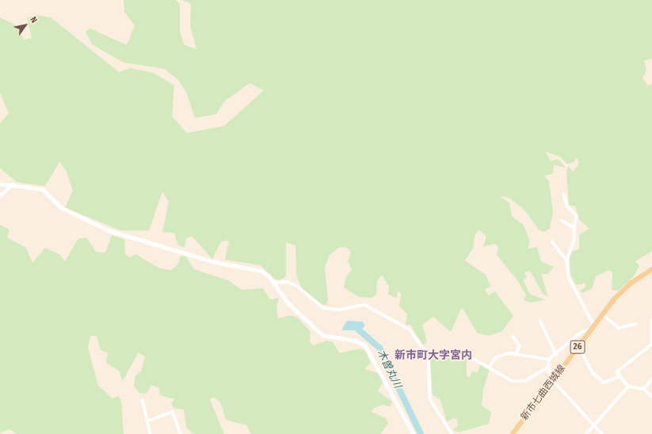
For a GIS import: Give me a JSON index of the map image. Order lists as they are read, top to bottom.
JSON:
{
  "streets": {
    "main road": ["26", "新市七曲西城線"]
  },
  "districts": ["新市町大字宮内"],
  "water": ["木曽丸川"],
  "north": "top right"
}
